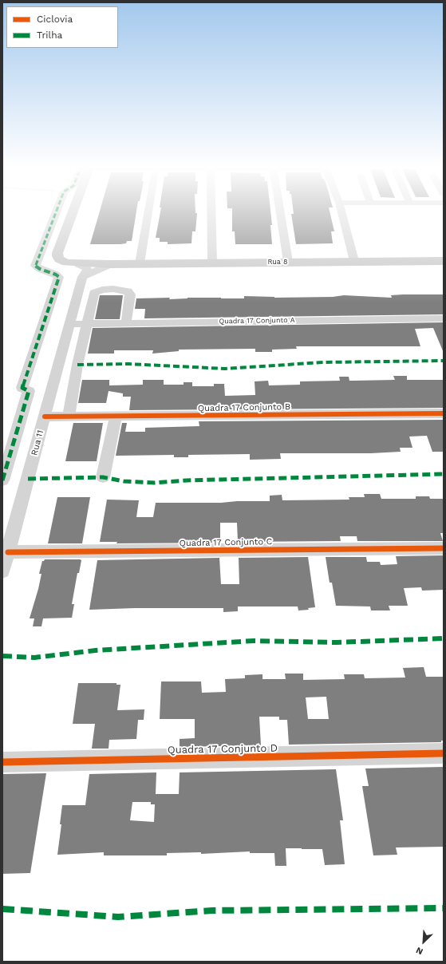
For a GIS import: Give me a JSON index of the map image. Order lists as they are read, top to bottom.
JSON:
{
  "streets": {
    "main road": ["Rua 8"],
    "street": [
      "Quadra 17 Conjunto A",
      "Quadra 17 Conjunto B",
      "Rua 11",
      "Quadra 17 Conjunto C",
      "Quadra 17 Conjunto D"
    ]
  },
  "crossings": [
    ["Quadra 17 Conjunto A", "Rua 11"],
    ["Quadra 17 Conjunto B", "Rua 11"],
    ["Rua 11", "Quadra 17 Conjunto C"]
  ],
  "legend": ["Ciclovia", "Trilha"],
  "north": "bottom left"
}
